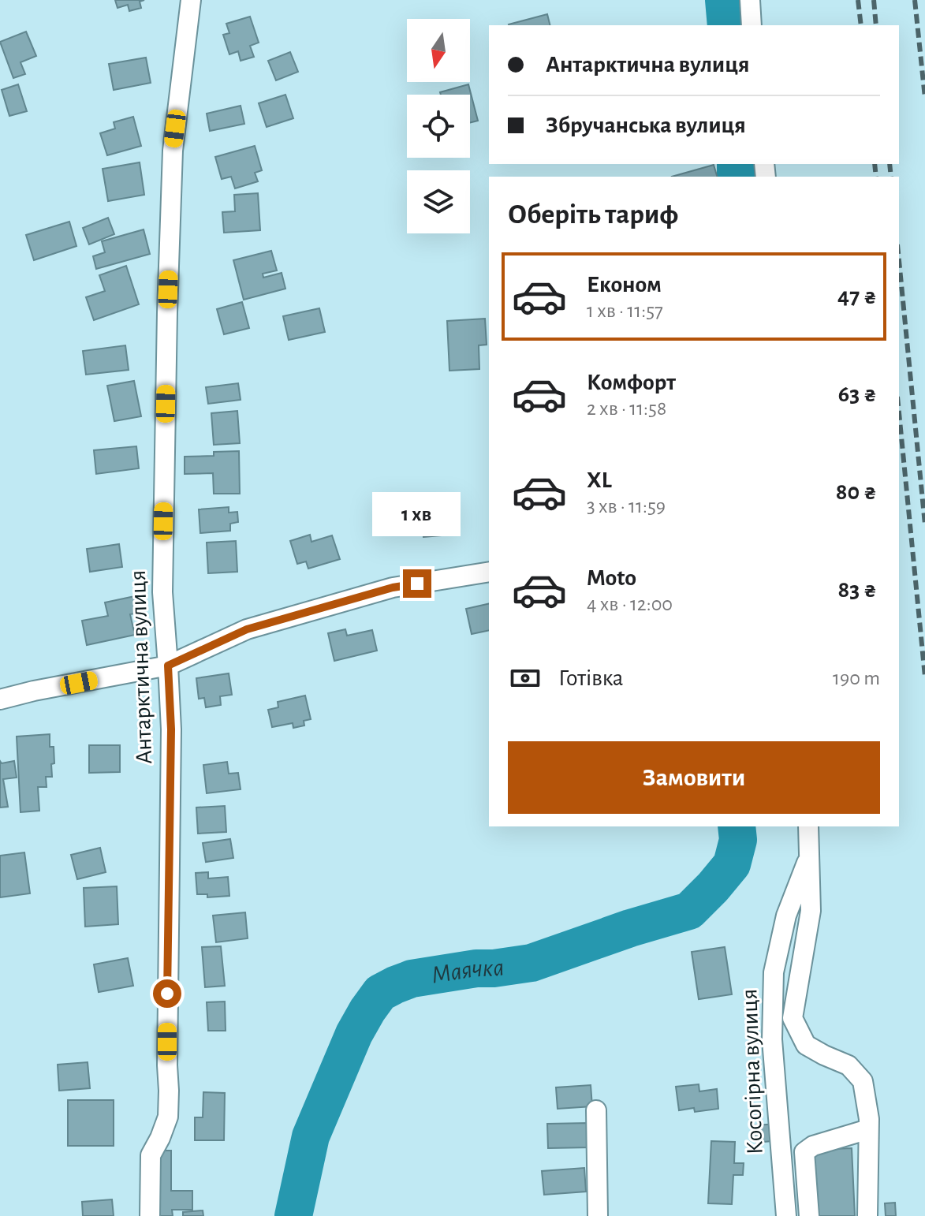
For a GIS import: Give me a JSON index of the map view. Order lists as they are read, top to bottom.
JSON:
{
  "streets": {
    "street": ["Антарктична вулиця", "Косогірна вулиця"]
  },
  "water": ["Маячка"],
  "north": "bottom",
  "page": {
    "banner": ["Антарктична вулиця", "Збручанська вулиця"],
    "heading": "Оберіть тариф",
    "list": [
      {
        "name": "Економ",
        "note": "1 хв · 11:57",
        "value": "47 ₴"
      },
      {
        "name": "Комфорт",
        "note": "2 хв · 11:58",
        "value": "63 ₴"
      },
      {
        "name": "XL",
        "note": "3 хв · 11:59",
        "value": "80 ₴"
      },
      {
        "name": "Moto",
        "note": "4 хв · 12:00",
        "value": "83 ₴"
      }
    ],
    "bubble": "1 хв",
    "pay": ["Готівка", "190 m"],
    "buttons": "Замовити"
  }
}
